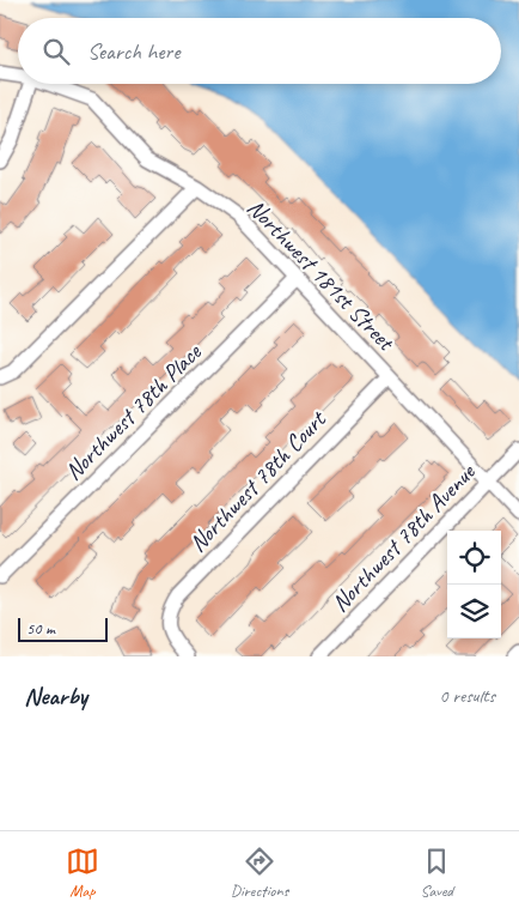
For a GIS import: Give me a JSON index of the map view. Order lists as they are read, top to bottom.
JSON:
{
  "streets": {
    "street": [
      "Northwest 181st Street",
      "Northwest 78th Place",
      "Northwest 78th Court",
      "Northwest 78th Avenue"
    ]
  },
  "crossings": [
    ["Northwest 181st Street", "Northwest 78th Place"],
    ["Northwest 181st Street", "Northwest 78th Court"],
    ["Northwest 181st Street", "Northwest 78th Avenue"]
  ],
  "scale_bar": "50 m",
  "page": {
    "search": "Search here",
    "scale": "50 m",
    "heading": ["Nearby", "0 results"],
    "nav": ["Map", "Directions", "Saved"]
  }
}
